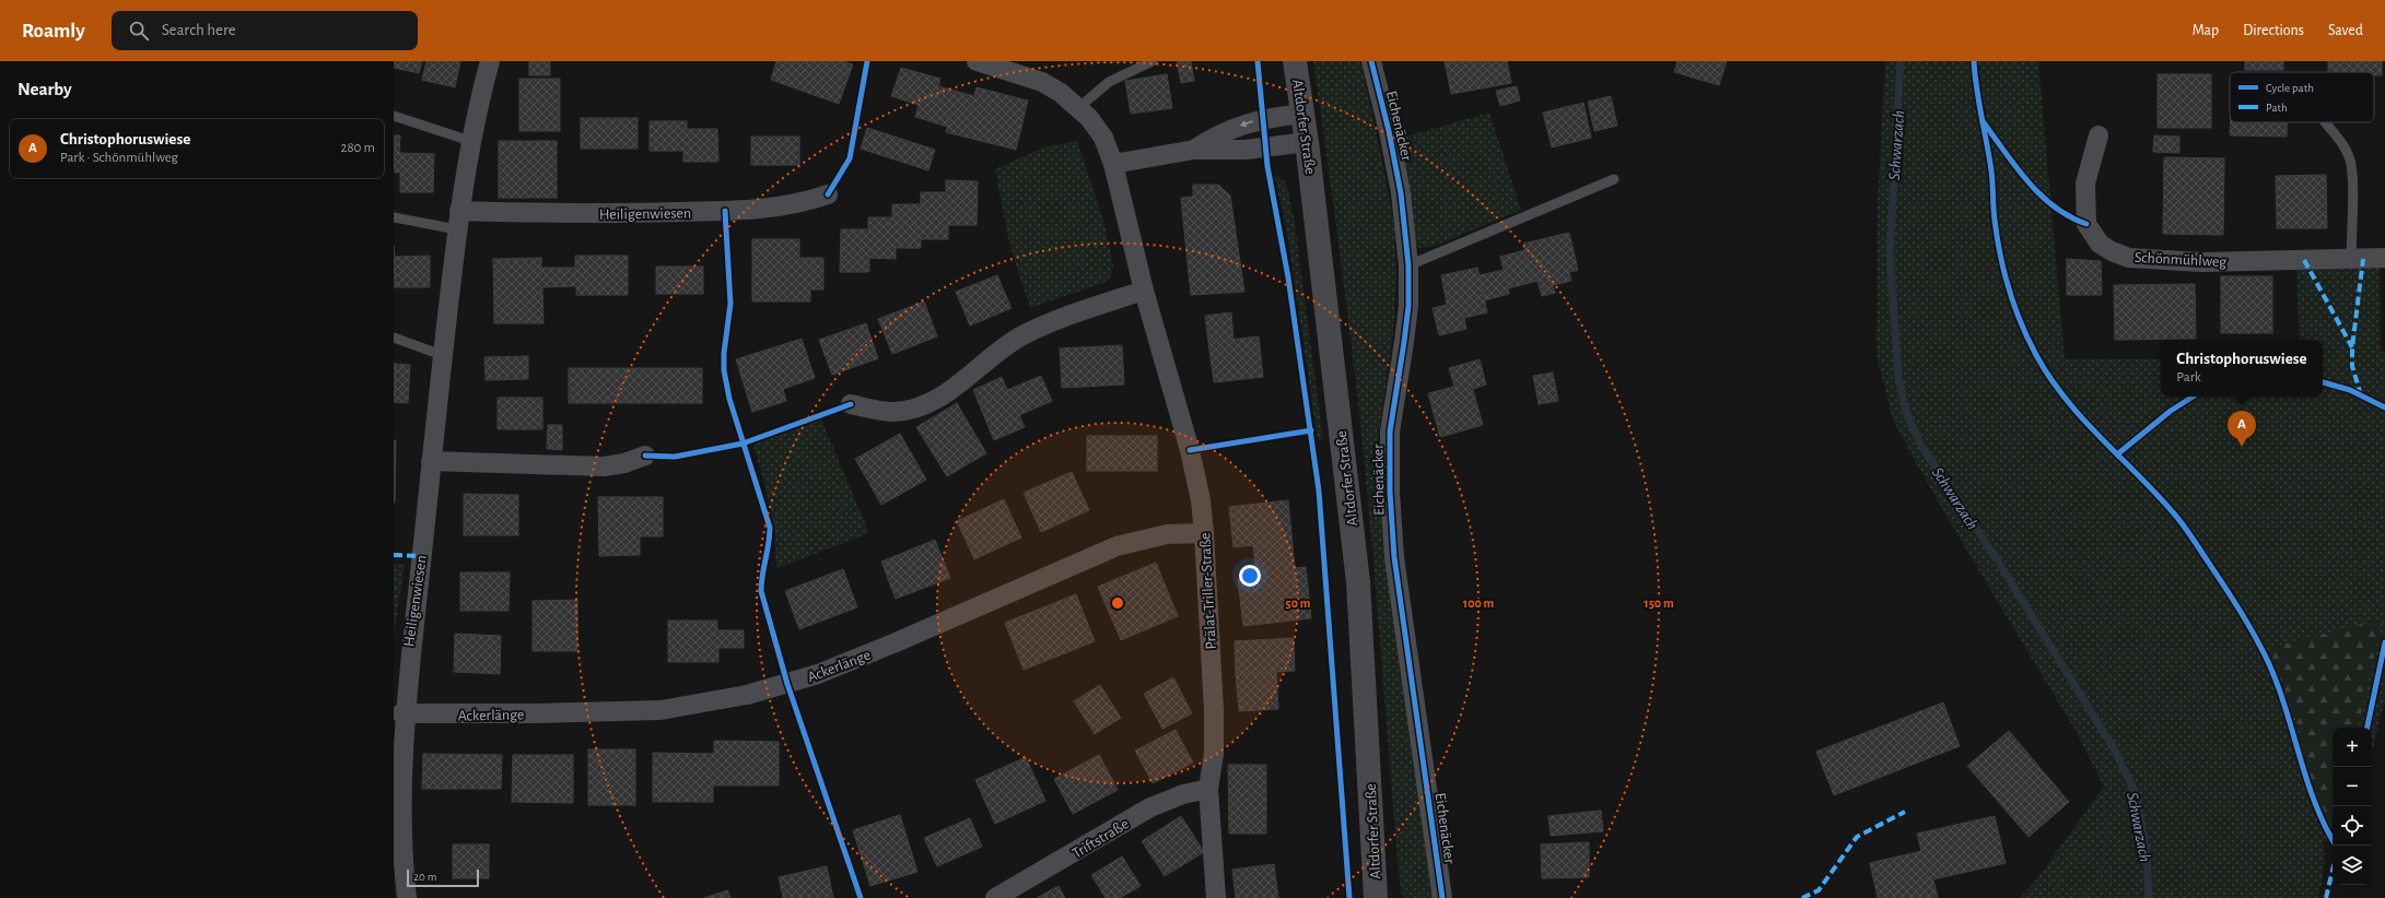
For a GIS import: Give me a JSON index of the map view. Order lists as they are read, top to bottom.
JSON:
{
  "streets": {
    "main road": ["Altdorfer Straße"],
    "street": [
      "Eichenäcker",
      "Heiligenwiesen",
      "Schönmühlweg",
      "Prälat-Triller-Straße",
      "Ackerlänge",
      "Triftstraße"
    ]
  },
  "crossings": [
    ["Heiligenwiesen", "Ackerlänge"],
    ["Prälat-Triller-Straße", "Ackerlänge"],
    ["Prälat-Triller-Straße", "Triftstraße"]
  ],
  "water": ["Schwarzach"],
  "legend": ["Cycle path", "Path"],
  "scale_bar": "20 m",
  "page": {
    "header": "Roamly",
    "search": "Search here",
    "nav": ["Map", "Directions", "Saved"],
    "heading": "Nearby",
    "list": [
      {
        "mark": "A",
        "name": "Christophoruswiese",
        "note": "Park · Schönmühlweg",
        "value": "280 m"
      }
    ],
    "popup": ["Christophoruswiese", "Park"],
    "pins": "A",
    "map_buttons": ["+", "−"],
    "scale": "20 m"
  },
  "rings": ["50 m", "100 m", "150 m"]
}
